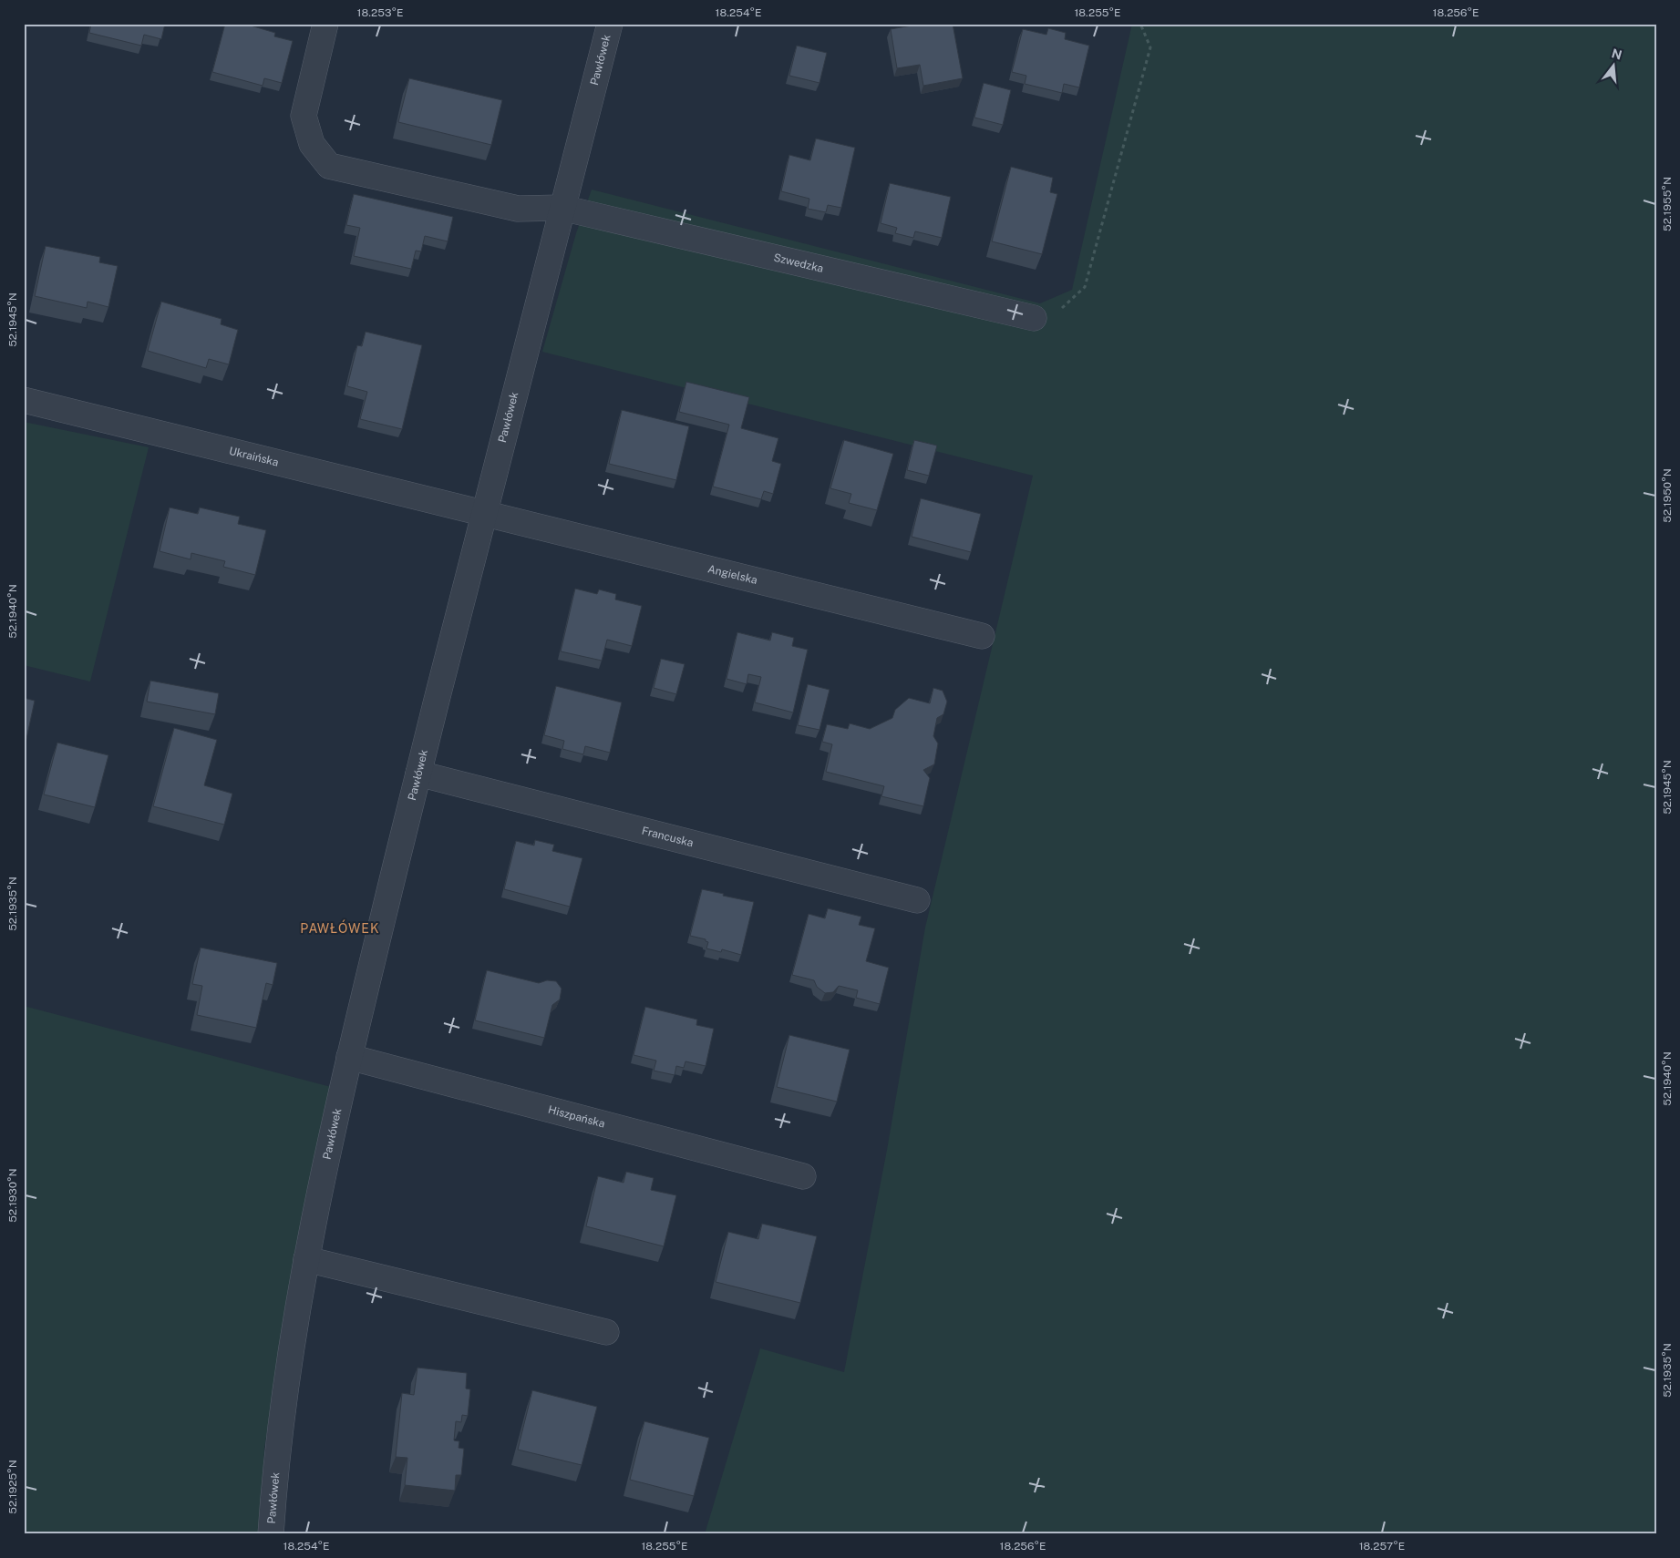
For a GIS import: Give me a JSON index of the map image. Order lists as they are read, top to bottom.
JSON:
{
  "streets": {
    "street": [
      "Pawłówek",
      "Szwedzka",
      "Ukraińska",
      "Angielska",
      "Francuska",
      "Hiszpańska"
    ]
  },
  "crossings": [
    ["Pawłówek", "Szwedzka"],
    ["Pawłówek", "Ukraińska"],
    ["Pawłówek", "Angielska"],
    ["Pawłówek", "Francuska"],
    ["Pawłówek", "Hiszpańska"],
    ["Ukraińska", "Angielska"]
  ],
  "districts": ["PAWŁÓWEK"],
  "north": "top",
  "coordinates": [
    "18.253°E",
    "18.254°E",
    "18.255°E",
    "18.256°E",
    "52.1955°N",
    "52.1945°N",
    "52.1950°N",
    "52.1940°N",
    "52.1935°N",
    "52.1930°N",
    "52.1925°N",
    "18.257°E"
  ]
}
